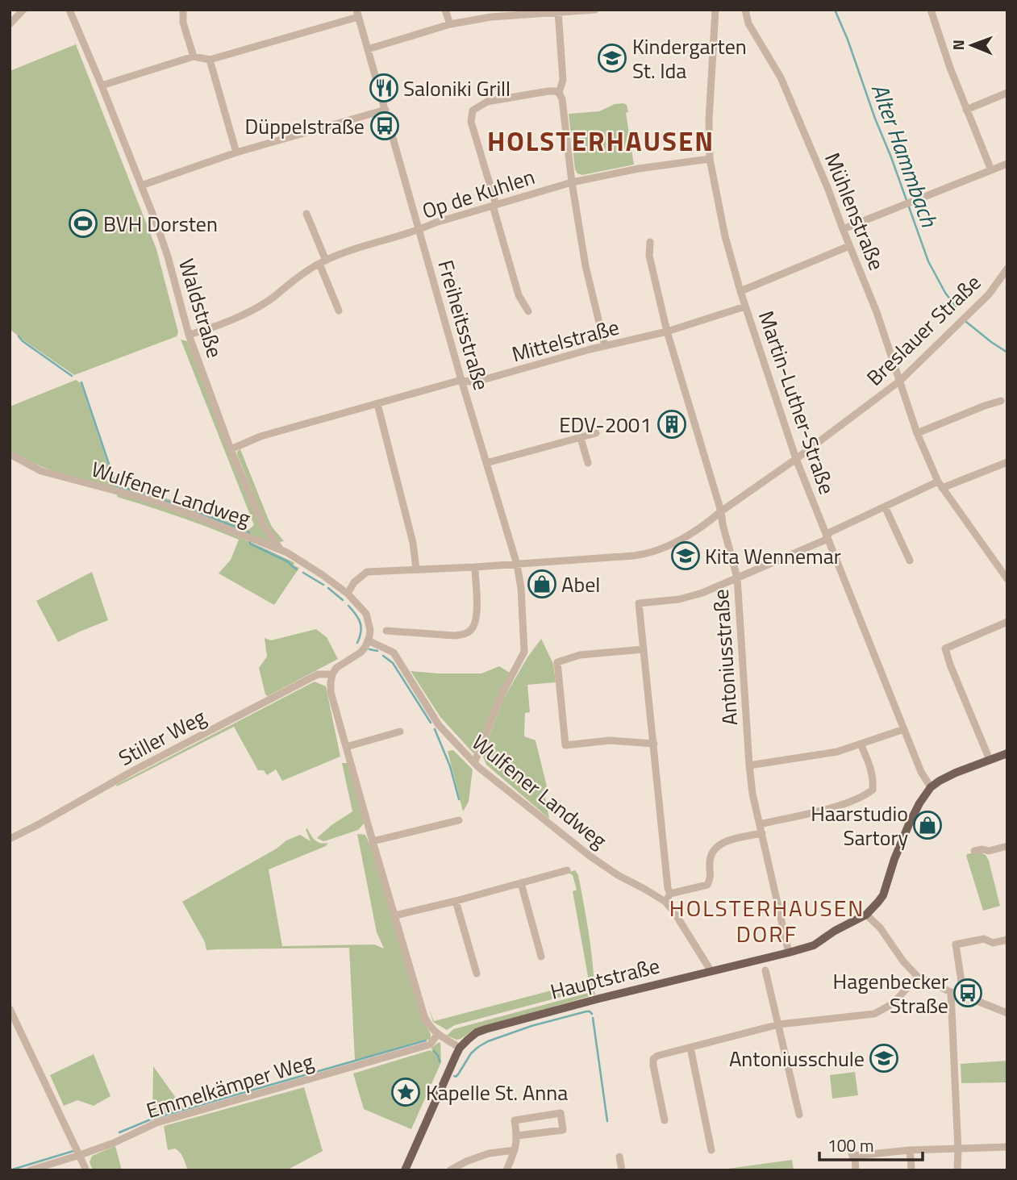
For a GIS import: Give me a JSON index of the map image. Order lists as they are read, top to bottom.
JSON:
{
  "streets": {
    "main road": ["Hauptstraße"],
    "street": [
      "Op de Kuhlen",
      "Mühlenstraße",
      "Waldstraße",
      "Freiheitsstraße",
      "Breslauer Straße",
      "Mittelstraße",
      "Martin-Luther-Straße",
      "Wulfener Landweg",
      "Antoniusstraße",
      "Stiller Weg",
      "Emmelkämper Weg"
    ]
  },
  "crossings": [
    ["Op de Kuhlen", "Waldstraße"],
    ["Op de Kuhlen", "Freiheitsstraße"],
    ["Op de Kuhlen", "Martin-Luther-Straße"],
    ["Mühlenstraße", "Breslauer Straße"],
    ["Waldstraße", "Mittelstraße"],
    ["Waldstraße", "Wulfener Landweg"],
    ["Freiheitsstraße", "Breslauer Straße"],
    ["Freiheitsstraße", "Mittelstraße"],
    ["Freiheitsstraße", "Wulfener Landweg"],
    ["Breslauer Straße", "Martin-Luther-Straße"],
    ["Breslauer Straße", "Wulfener Landweg"],
    ["Breslauer Straße", "Antoniusstraße"],
    ["Mittelstraße", "Martin-Luther-Straße"],
    ["Mittelstraße", "Antoniusstraße"],
    ["Martin-Luther-Straße", "Hauptstraße"],
    ["Wulfener Landweg", "Hauptstraße"],
    ["Antoniusstraße", "Hauptstraße"]
  ],
  "districts": ["HOLSTERHAUSEN", "HOLSTERHAUSEN DORF"],
  "water": ["Alter Hammbach"],
  "places": {
    "school or university": ["Kindergarten St. Ida", "Kita Wennemar", "Antoniusschule"],
    "restaurant": ["Saloniki Grill"],
    "bus stop": ["Düppelstraße", "Hagenbecker Straße"],
    "sports": ["BVH Dorsten"],
    "building": ["EDV-2001"],
    "shop": ["Abel", "Haarstudio Sartory"],
    "place": ["Kapelle St. Anna"]
  },
  "scale_bar": "100 m",
  "north": "left"
}
